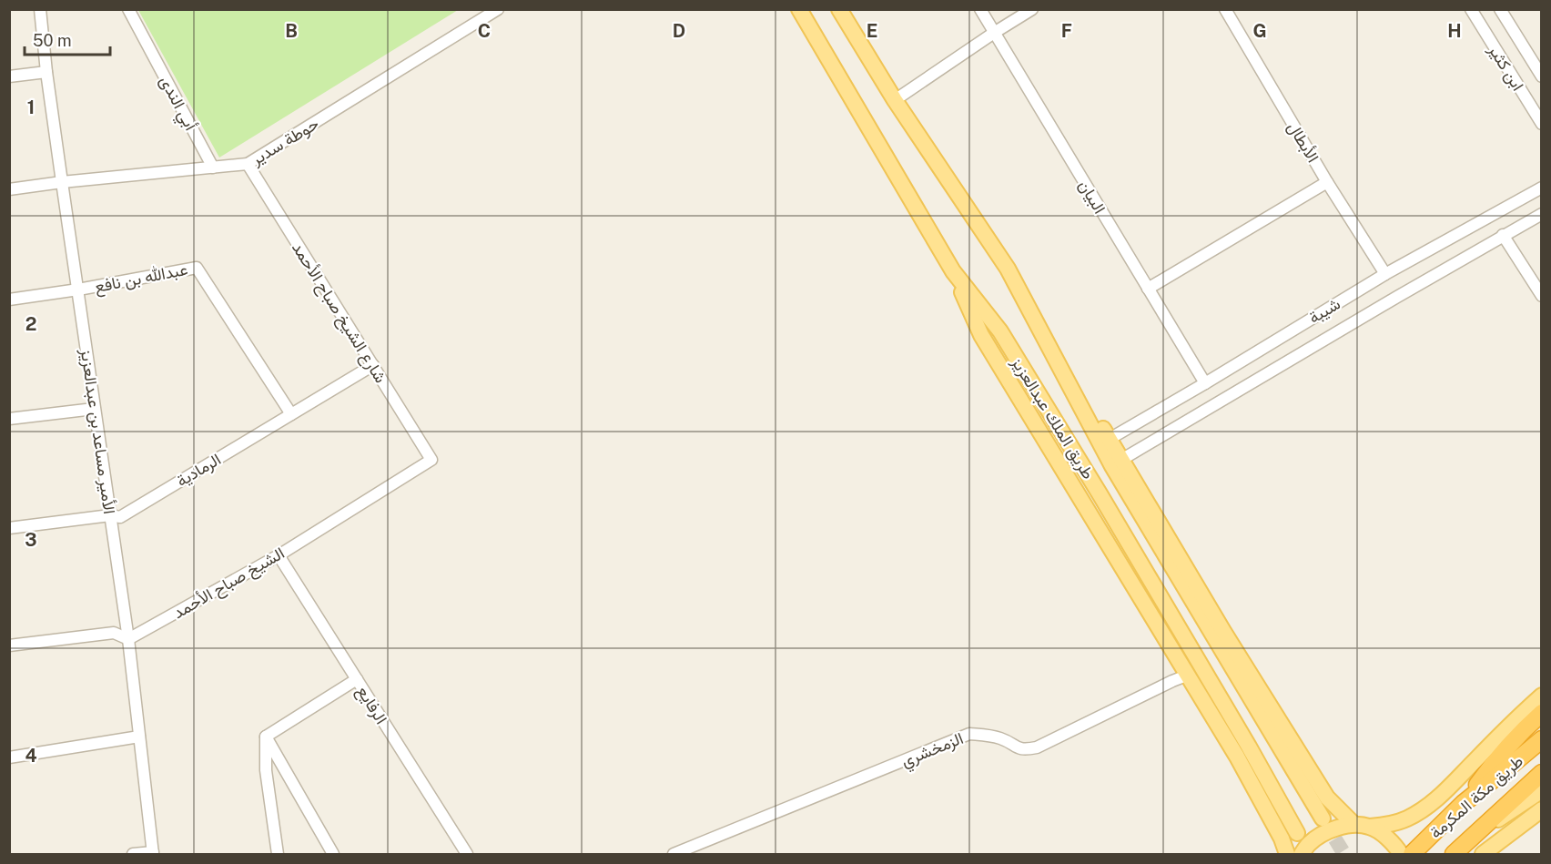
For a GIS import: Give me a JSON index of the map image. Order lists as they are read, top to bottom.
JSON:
{
  "streets": {
    "highway": ["طريق مكة المكرمة"],
    "main road": ["طريق الملك عبدالعزيز"],
    "street": [
      "ابن كثير",
      "أبي الندى",
      "حوطة سدير",
      "الأبطال",
      "البيان",
      "عبدالله بن نافع",
      "شيبة",
      "شارع الشيخ صباح الأحمد",
      "الأمير مساعد بن عبدالعزيز",
      "الرمادية",
      "الشيخ صباح الأحمد",
      "الرفايع",
      "الزمخشري"
    ]
  },
  "crossings": [
    ["أبي الندى", "حوطة سدير"],
    ["حوطة سدير", "شارع الشيخ صباح الأحمد"],
    ["حوطة سدير", "الأمير مساعد بن عبدالعزيز"],
    ["الأبطال", "شيبة"],
    ["البيان", "شيبة"],
    ["عبدالله بن نافع", "الأمير مساعد بن عبدالعزيز"],
    ["عبدالله بن نافع", "الرمادية"],
    ["شارع الشيخ صباح الأحمد", "الرمادية"],
    ["شارع الشيخ صباح الأحمد", "الشيخ صباح الأحمد"],
    ["الأمير مساعد بن عبدالعزيز", "الرمادية"],
    ["الأمير مساعد بن عبدالعزيز", "الشيخ صباح الأحمد"],
    ["الشيخ صباح الأحمد", "الرفايع"]
  ],
  "scale_bar": "50 m",
  "grid": {
    "columns": [
      "B",
      "C",
      "D",
      "E",
      "F",
      "G",
      "H"
    ],
    "rows": [
      "1",
      "2",
      "3",
      "4"
    ]
  }
}
